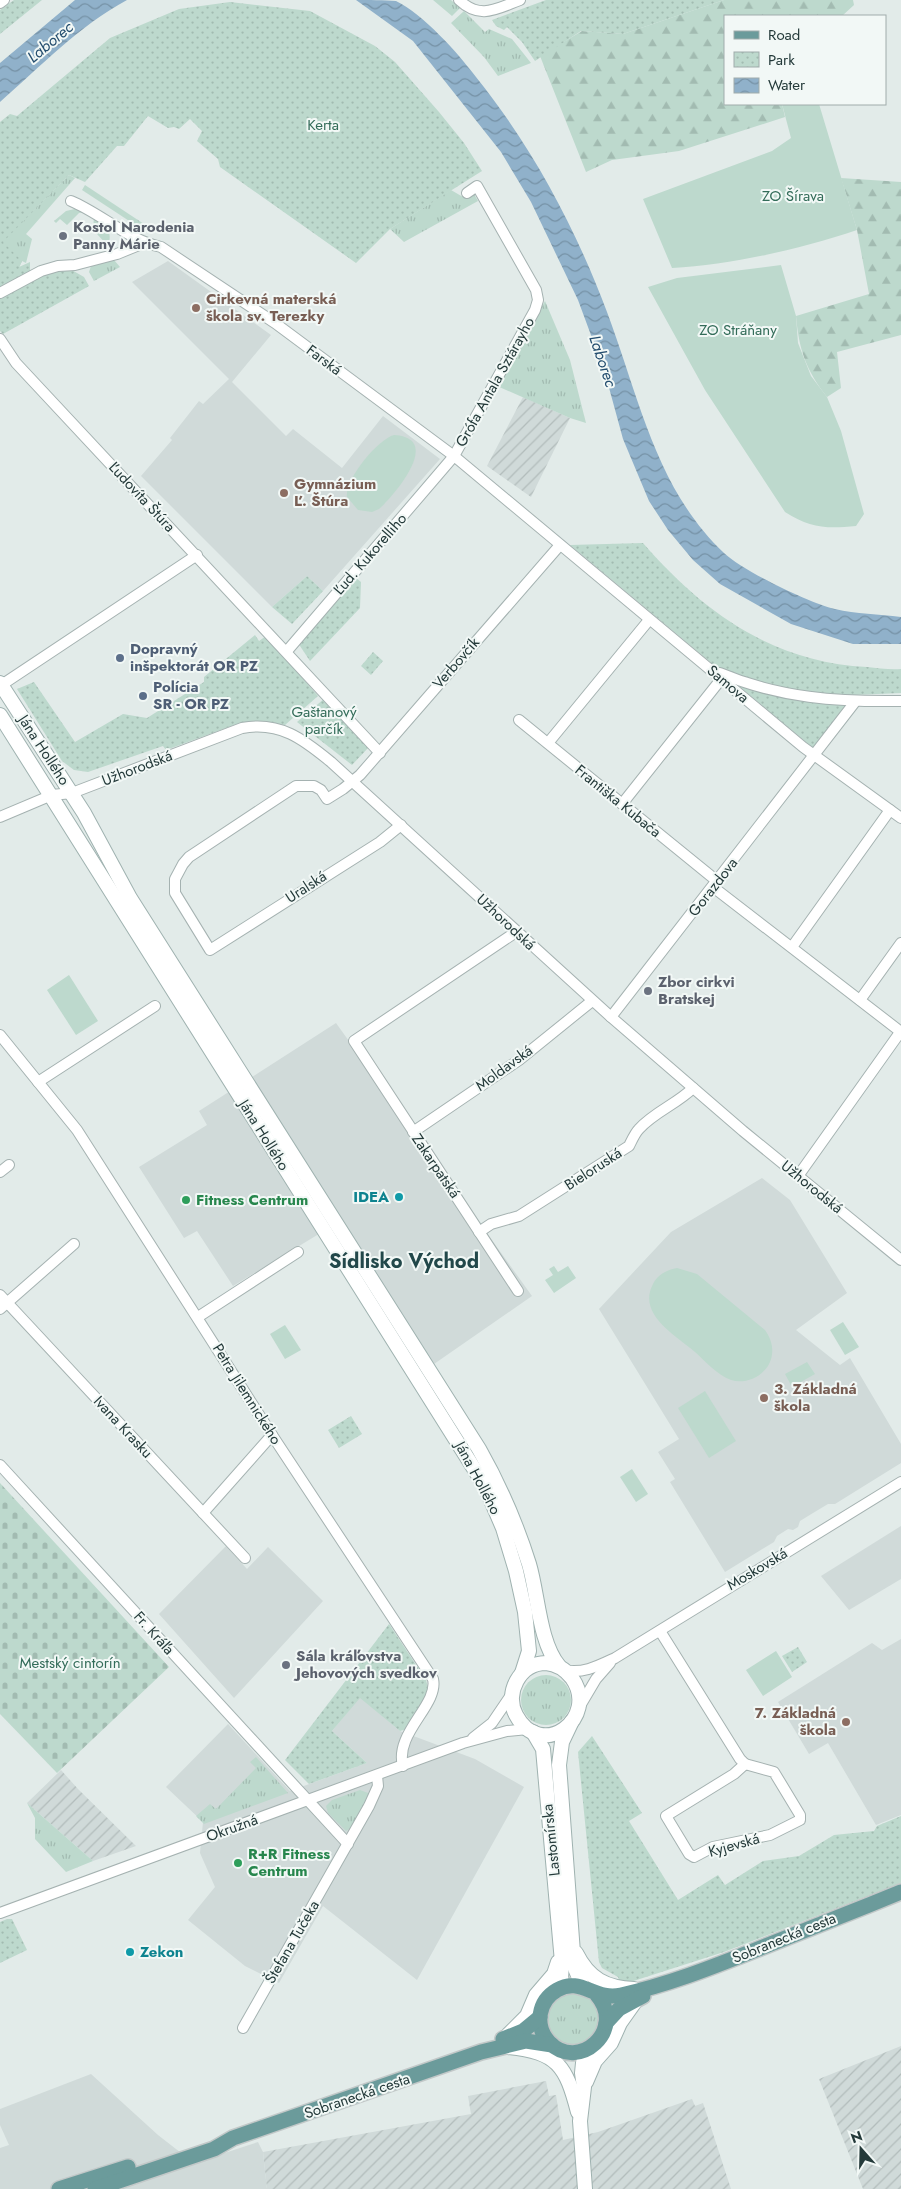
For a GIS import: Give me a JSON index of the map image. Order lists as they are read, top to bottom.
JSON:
{
  "streets": {
    "main road": ["Sobranecká cesta"],
    "street": [
      "Farská",
      "Grófa Antala Sztárayho",
      "Ľudovíta Štúra",
      "Ľud. Kukorelliho",
      "Verbovčík",
      "Samova",
      "Jána Hollého",
      "Užhorodská",
      "Františka Kubača",
      "Uralská",
      "Gorazdova",
      "Moldavská",
      "Zakarpatská",
      "Bieloruská",
      "Petra Jilemnického",
      "Ivana Krasku",
      "Moskovská",
      "Fr. Kráľa",
      "Okružná",
      "Lastomírska",
      "Kyjevská",
      "Štefana Tučeka"
    ]
  },
  "crossings": [
    ["Farská", "Grófa Antala Sztárayho"],
    ["Farská", "Ľud. Kukorelliho"],
    ["Farská", "Verbovčík"],
    ["Farská", "Samova"],
    ["Grófa Antala Sztárayho", "Ľud. Kukorelliho"],
    ["Ľudovíta Štúra", "Ľud. Kukorelliho"],
    ["Verbovčík", "Samova"],
    ["Verbovčík", "Užhorodská"],
    ["Verbovčík", "Uralská"],
    ["Samova", "Gorazdova"],
    ["Jána Hollého", "Užhorodská"],
    ["Jána Hollého", "Lastomírska"],
    ["Užhorodská", "Uralská"],
    ["Užhorodská", "Gorazdova"],
    ["Užhorodská", "Moldavská"],
    ["Užhorodská", "Zakarpatská"],
    ["Užhorodská", "Bieloruská"],
    ["Františka Kubača", "Gorazdova"],
    ["Moldavská", "Zakarpatská"],
    ["Zakarpatská", "Bieloruská"],
    ["Petra Jilemnického", "Okružná"],
    ["Fr. Kráľa", "Okružná"],
    ["Fr. Kráľa", "Štefana Tučeka"],
    ["Okružná", "Štefana Tučeka"],
    ["Lastomírska", "Sobranecká cesta"]
  ],
  "districts": ["Sídlisko Východ"],
  "water": ["Laborec"],
  "parks": [
    "Kerta",
    "ZO Šírava",
    "ZO Stráňany",
    "Gaštanový parčík",
    "Mestský cintorín"
  ],
  "places": [
    "Kostol Narodenia Panny Márie",
    "Cirkevná materská škola sv. Terezky",
    "Gymnázium Ľ. Štúra",
    "Dopravný inšpektorát OR PZ",
    "Polícia SR - OR PZ",
    "Zbor cirkvi Bratskej",
    "IDEA",
    "Fitness Centrum",
    "3. Základná škola",
    "Sála kráľovstva Jehovových svedkov",
    "7. Základná škola",
    "R+R Fitness Centrum",
    "Zekon"
  ],
  "legend": ["Road", "Park", "Water"],
  "north": "top"
}
